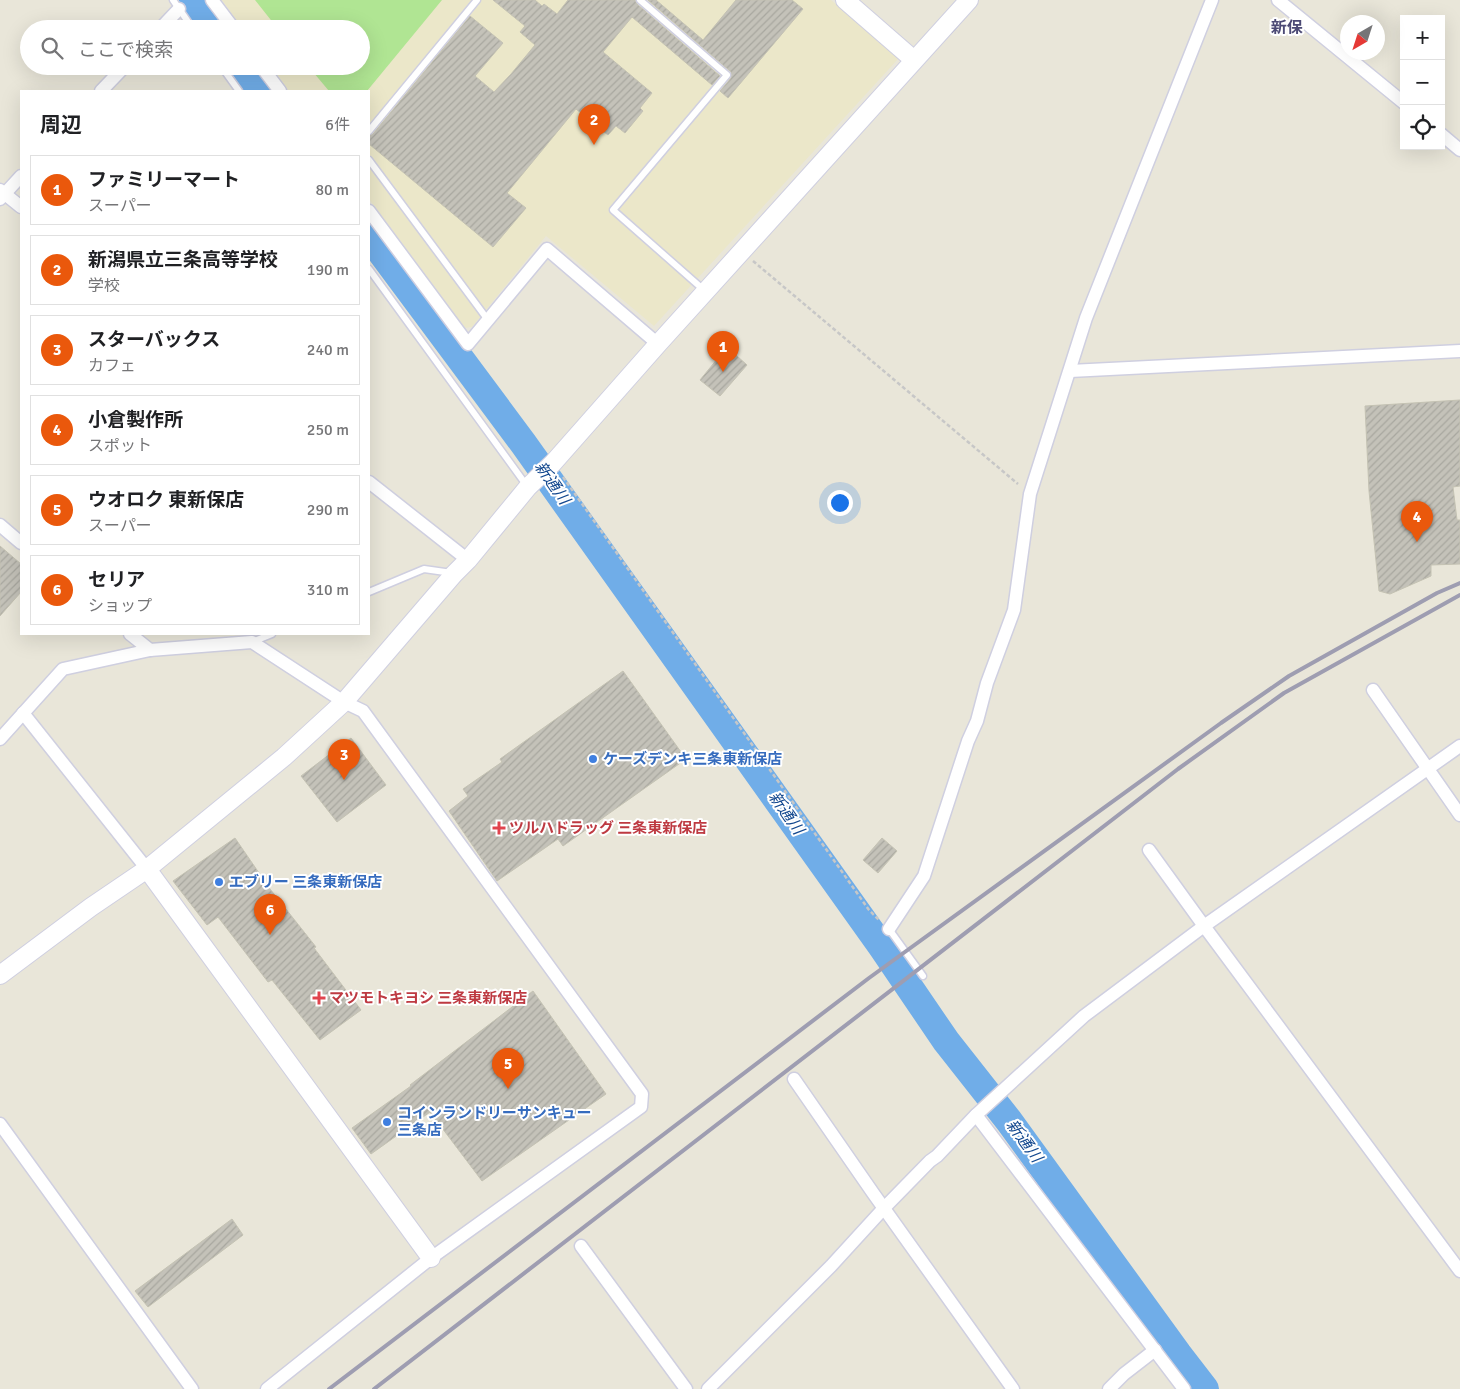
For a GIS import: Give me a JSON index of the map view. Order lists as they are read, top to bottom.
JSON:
{
  "districts": ["新保"],
  "water": ["新通川"],
  "places": {
    "other": ["ケーズデンキ三条東新保店", "エブリー 三条東新保店", "コインランドリーサンキュー 三条店"],
    "health": ["ツルハドラッグ 三条東新保店", "マツモトキヨシ 三条東新保店"]
  },
  "north": "bottom left",
  "page": {
    "map_buttons": ["+", "−"],
    "search": "ここで検索",
    "heading": ["周辺", "6件"],
    "pins": [
      "2",
      "1",
      "4",
      "3",
      "6",
      "5"
    ],
    "list": [
      {
        "mark": "1",
        "name": "ファミリーマート",
        "note": "スーパー",
        "value": "80 m"
      },
      {
        "mark": "2",
        "name": "新潟県立三条高等学校",
        "note": "学校",
        "value": "190 m"
      },
      {
        "mark": "3",
        "name": "スターバックス",
        "note": "カフェ",
        "value": "240 m"
      },
      {
        "mark": "4",
        "name": "小倉製作所",
        "note": "スポット",
        "value": "250 m"
      },
      {
        "mark": "5",
        "name": "ウオロク 東新保店",
        "note": "スーパー",
        "value": "290 m"
      },
      {
        "mark": "6",
        "name": "セリア",
        "note": "ショップ",
        "value": "310 m"
      }
    ]
  }
}
